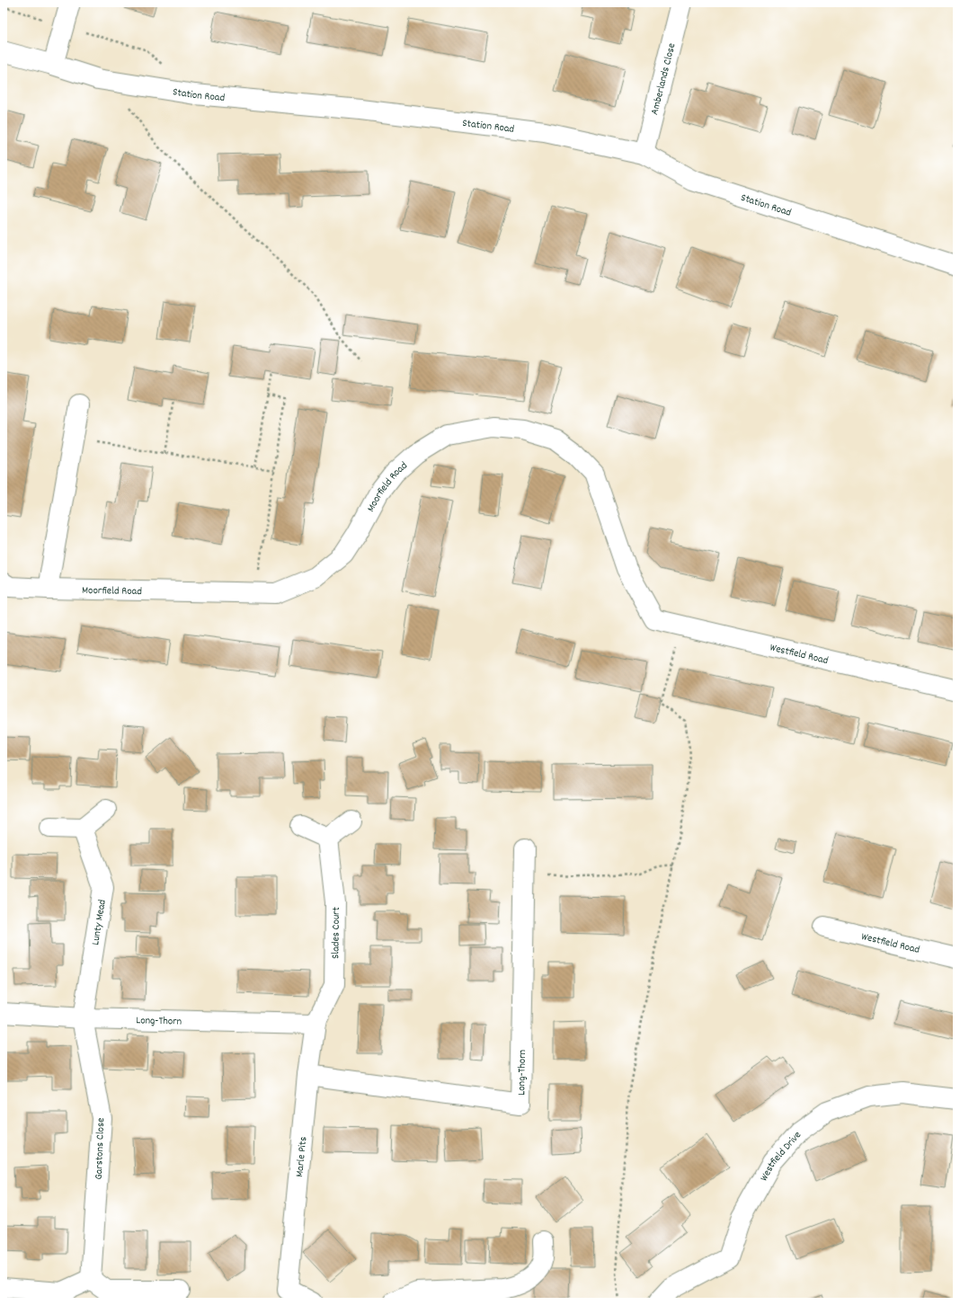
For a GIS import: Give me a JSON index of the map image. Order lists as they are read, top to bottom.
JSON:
{
  "streets": {
    "street": [
      "Amberlands Close",
      "Station Road",
      "Moorfield Road",
      "Westfield Road",
      "Lunty Mead",
      "Slades Court",
      "Long-Thorn",
      "Garstons Close",
      "Marle Pits",
      "Westfield Drive"
    ]
  },
  "crossings": [
    ["Amberlands Close", "Station Road"],
    ["Moorfield Road", "Westfield Road"],
    ["Lunty Mead", "Long-Thorn"],
    ["Lunty Mead", "Garstons Close"],
    ["Slades Court", "Long-Thorn"],
    ["Slades Court", "Marle Pits"],
    ["Long-Thorn", "Garstons Close"],
    ["Long-Thorn", "Marle Pits"]
  ]
}
